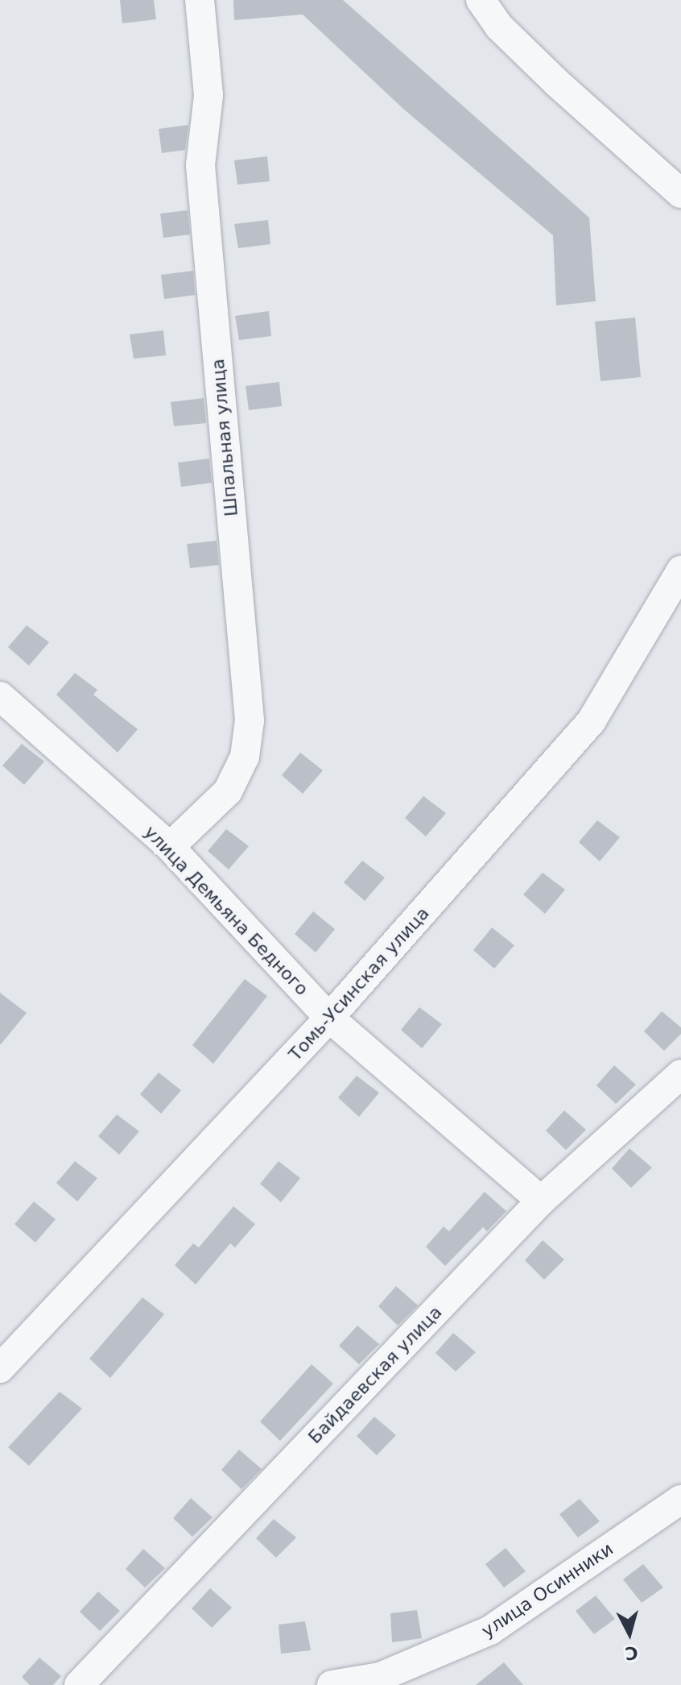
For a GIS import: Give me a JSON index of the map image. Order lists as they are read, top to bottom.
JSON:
{
  "streets": {
    "street": [
      "Шпальная улица",
      "улица Демьяна Бедного",
      "Томь-Усинская улица",
      "Байдаевская улица",
      "улица Осинники"
    ]
  },
  "crossings": [
    ["Шпальная улица", "улица Демьяна Бедного"],
    ["улица Демьяна Бедного", "Томь-Усинская улица"],
    ["улица Демьяна Бедного", "Байдаевская улица"]
  ],
  "north": "bottom"
}
